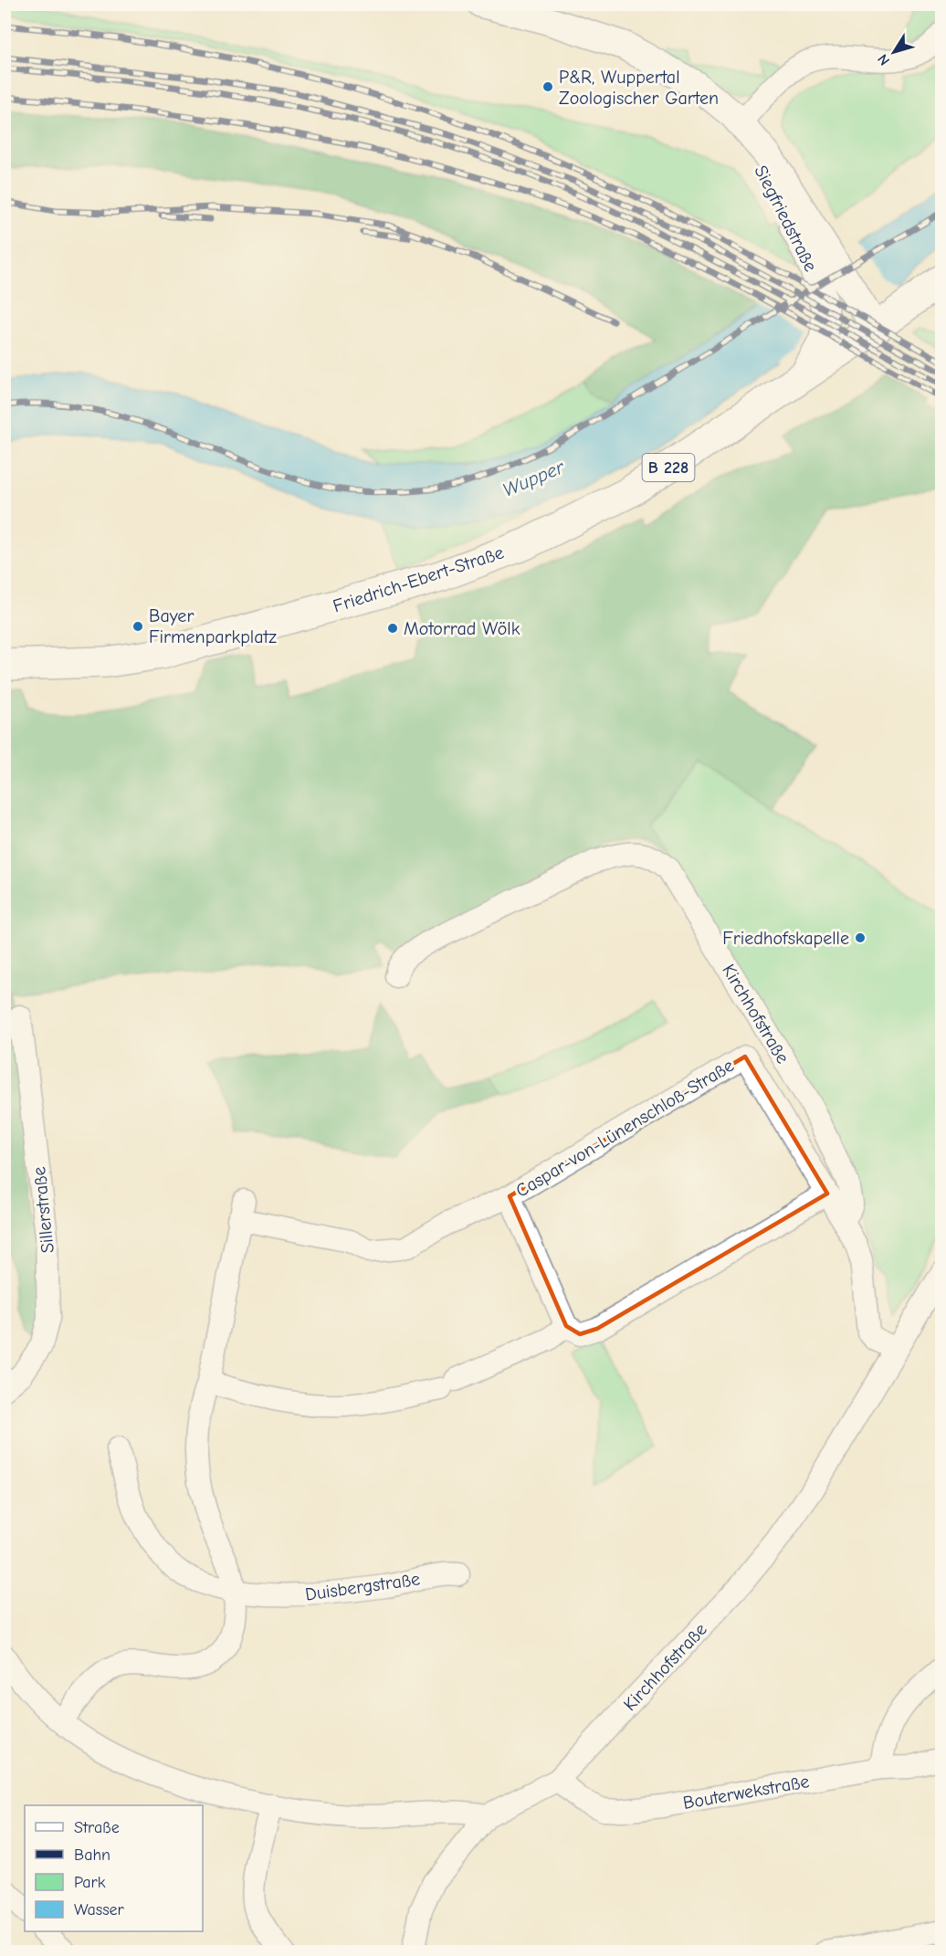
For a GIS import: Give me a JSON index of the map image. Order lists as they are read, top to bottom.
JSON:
{
  "streets": {
    "main road": ["B 228", "Friedrich-Ebert-Straße"],
    "street": [
      "Siegfriedstraße",
      "Kirchhofstraße",
      "Caspar-von-Lünenschloß-Straße",
      "Sillerstraße",
      "Duisbergstraße",
      "Bouterwekstraße"
    ]
  },
  "crossings": [
    ["Siegfriedstraße", "B 228"],
    ["Siegfriedstraße", "Friedrich-Ebert-Straße"],
    ["B 228", "Friedrich-Ebert-Straße"],
    ["Kirchhofstraße", "Caspar-von-Lünenschloß-Straße"],
    ["Kirchhofstraße", "Bouterwekstraße"]
  ],
  "water": ["Wupper"],
  "places": [
    "P&R, Wuppertal Zoologischer Garten",
    "Bayer Firmenparkplatz",
    "Motorrad Wölk",
    "Friedhofskapelle"
  ],
  "legend": [
    "Straße",
    "Bahn",
    "Park",
    "Wasser"
  ],
  "north": "bottom left"
}
